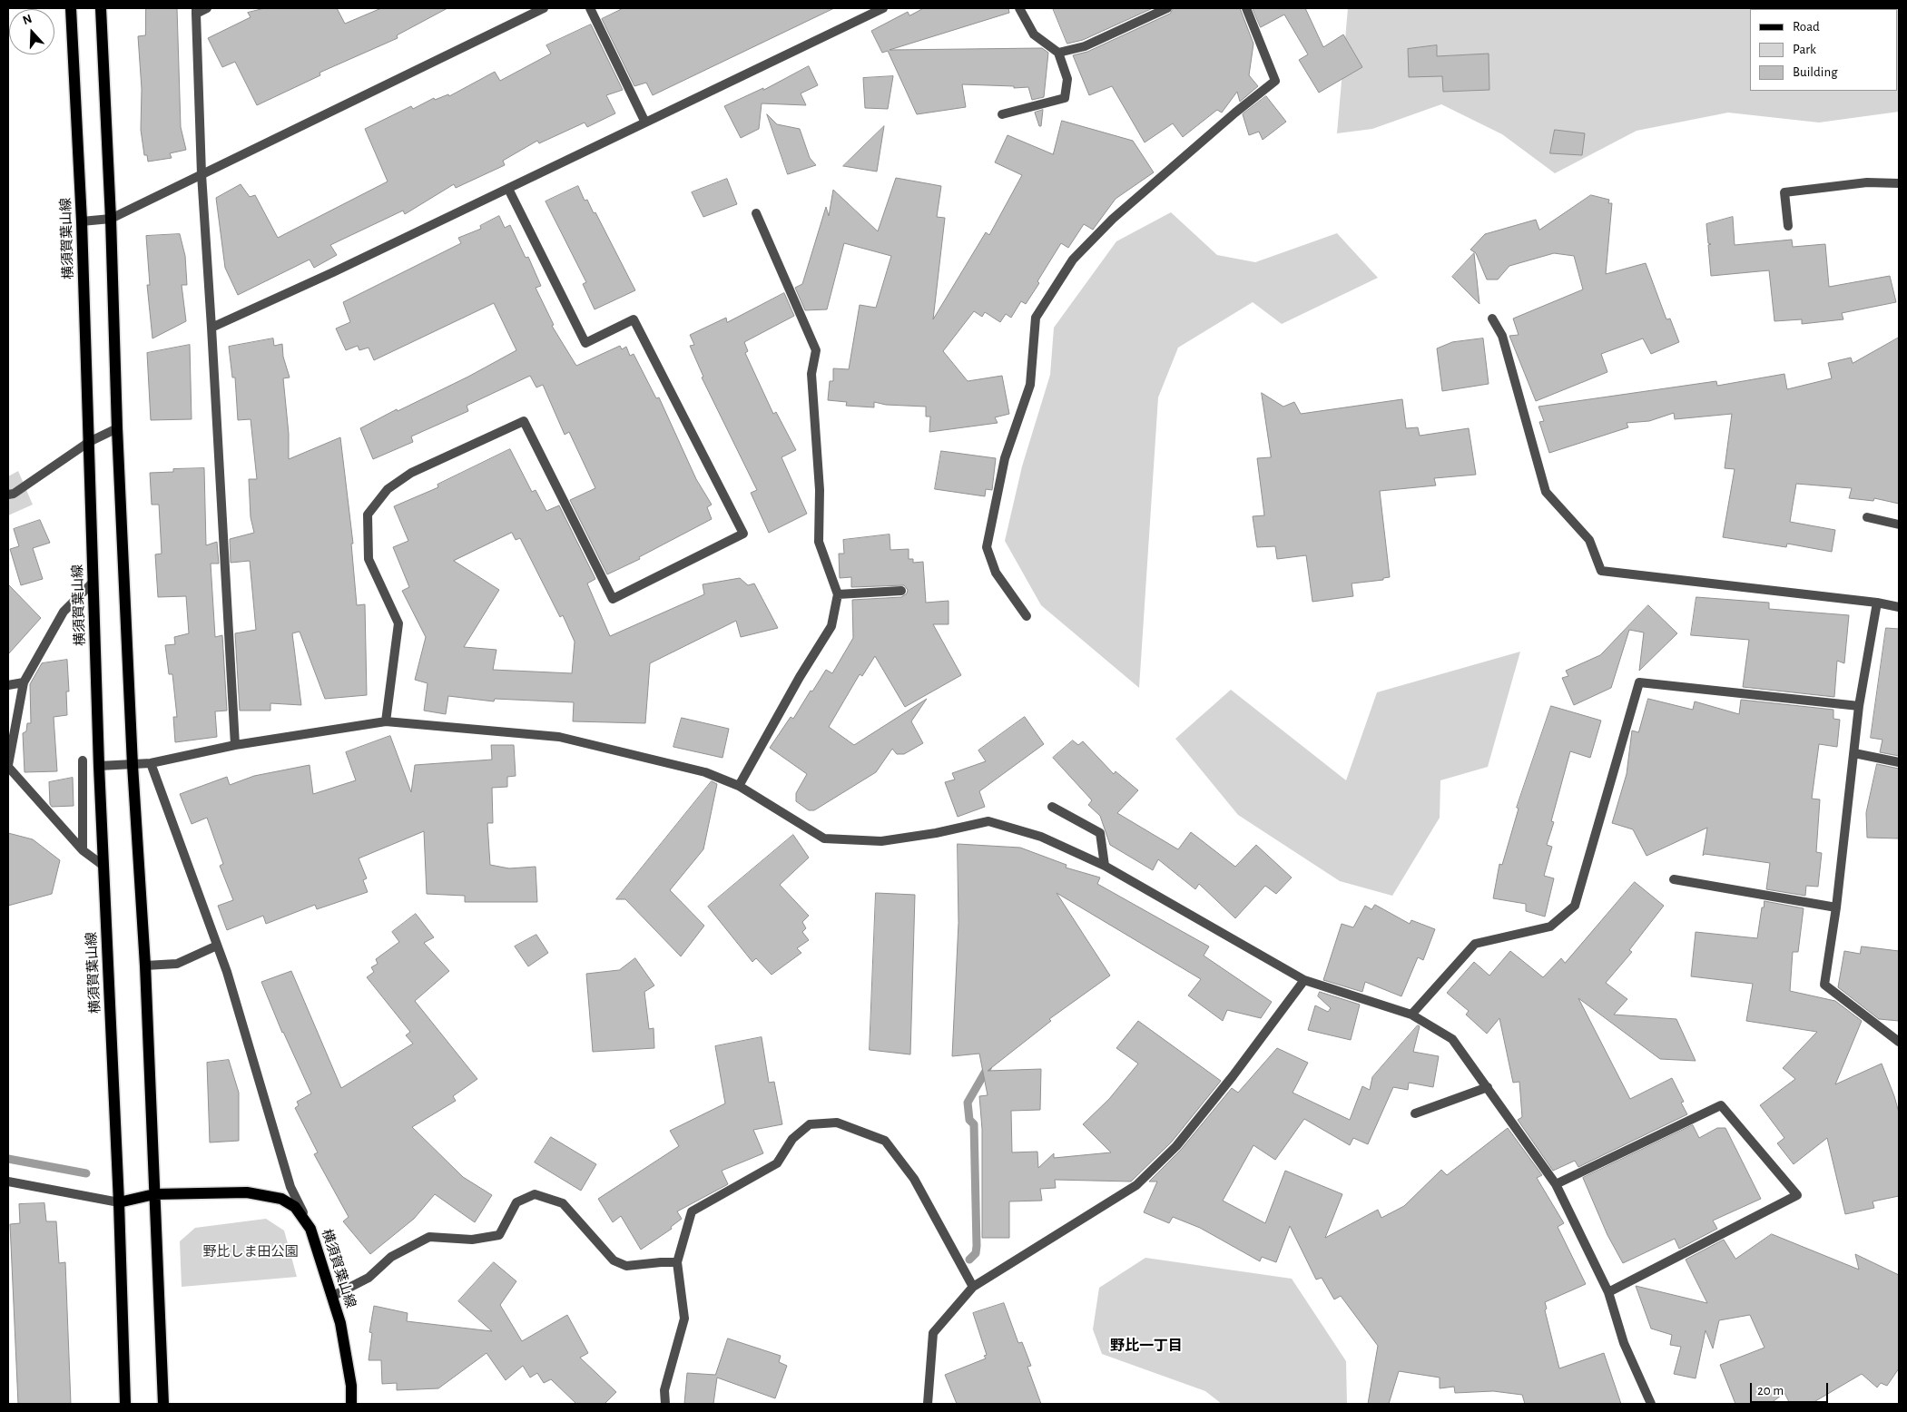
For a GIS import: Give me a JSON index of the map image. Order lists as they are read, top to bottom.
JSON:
{
  "streets": {
    "main road": ["横須賀葉山線"]
  },
  "districts": ["野比一丁目"],
  "parks": ["野比しま田公園"],
  "legend": ["Road", "Park", "Building"],
  "scale_bar": "20 m",
  "north": "top"
}
